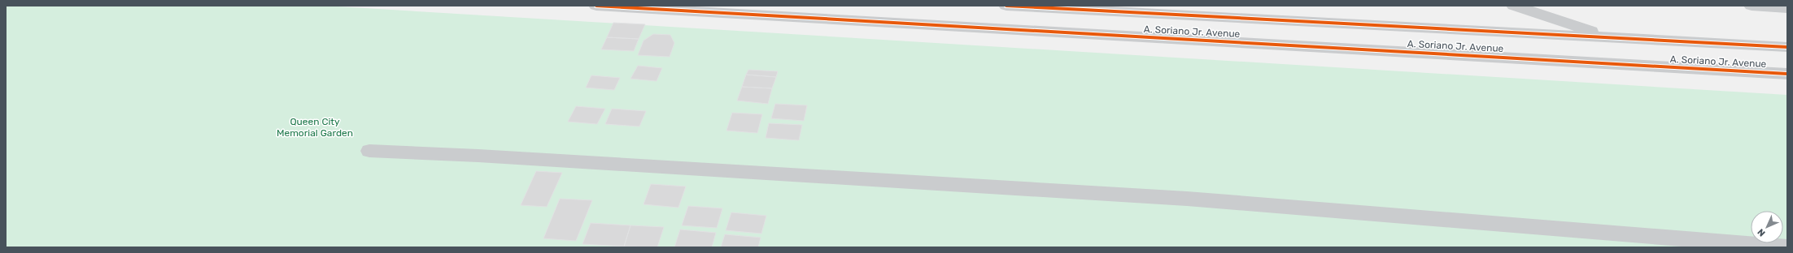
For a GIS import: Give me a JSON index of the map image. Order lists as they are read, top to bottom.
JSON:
{
  "streets": {
    "street": ["A. Soriano Jr. Avenue"]
  },
  "parks": ["Queen City Memorial Garden"],
  "north": "bottom left"
}
